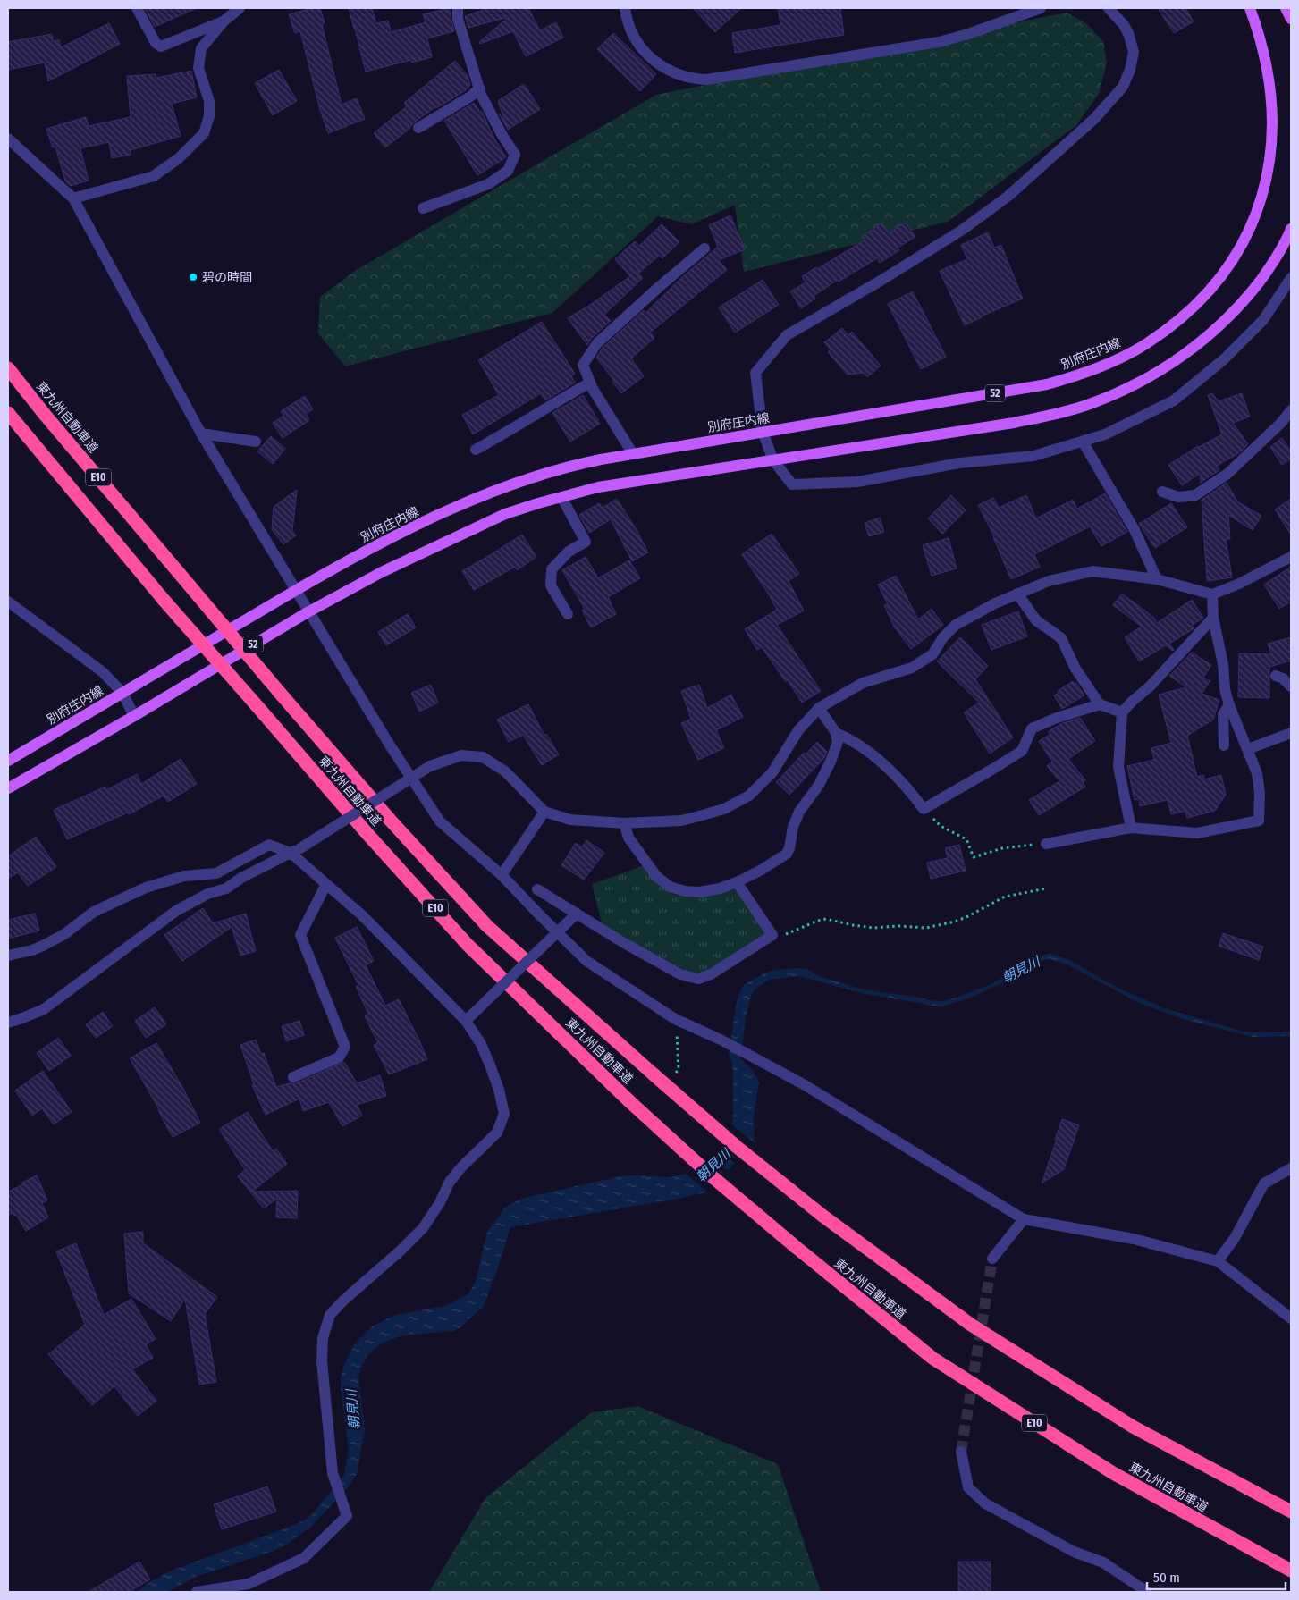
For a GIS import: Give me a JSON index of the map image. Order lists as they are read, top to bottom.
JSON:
{
  "streets": {
    "highway": ["東九州自動車道", "E10"],
    "main road": ["別府庄内線", "52"]
  },
  "water": ["朝見川"],
  "places": ["碧の時間"],
  "scale_bar": "50 m"
}
